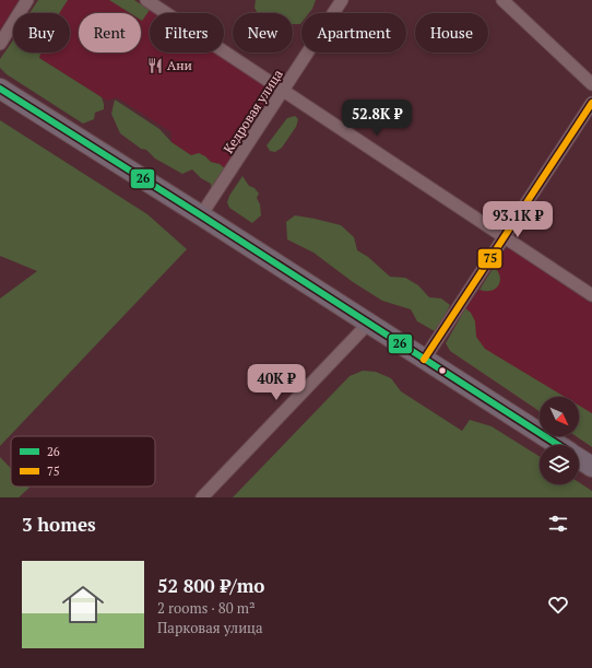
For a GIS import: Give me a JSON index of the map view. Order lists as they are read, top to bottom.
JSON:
{
  "streets": {
    "street": ["Кедровая улица"]
  },
  "places": {
    "restaurant": ["Ани"]
  },
  "lines": ["transit line 26", "transit line 75"],
  "legend": ["26", "75"],
  "north": "bottom right",
  "page": {
    "chip": [
      "Buy",
      "Rent",
      "Filters",
      "New",
      "Apartment",
      "House"
    ],
    "price": ["52.8K ₽", "93.1K ₽", "40K ₽"],
    "heading": "3 homes",
    "list": [
      {
        "name": "52 800 ₽/mo",
        "note": "2 rooms · 80 m² · Парковая улица"
      }
    ]
  }
}
